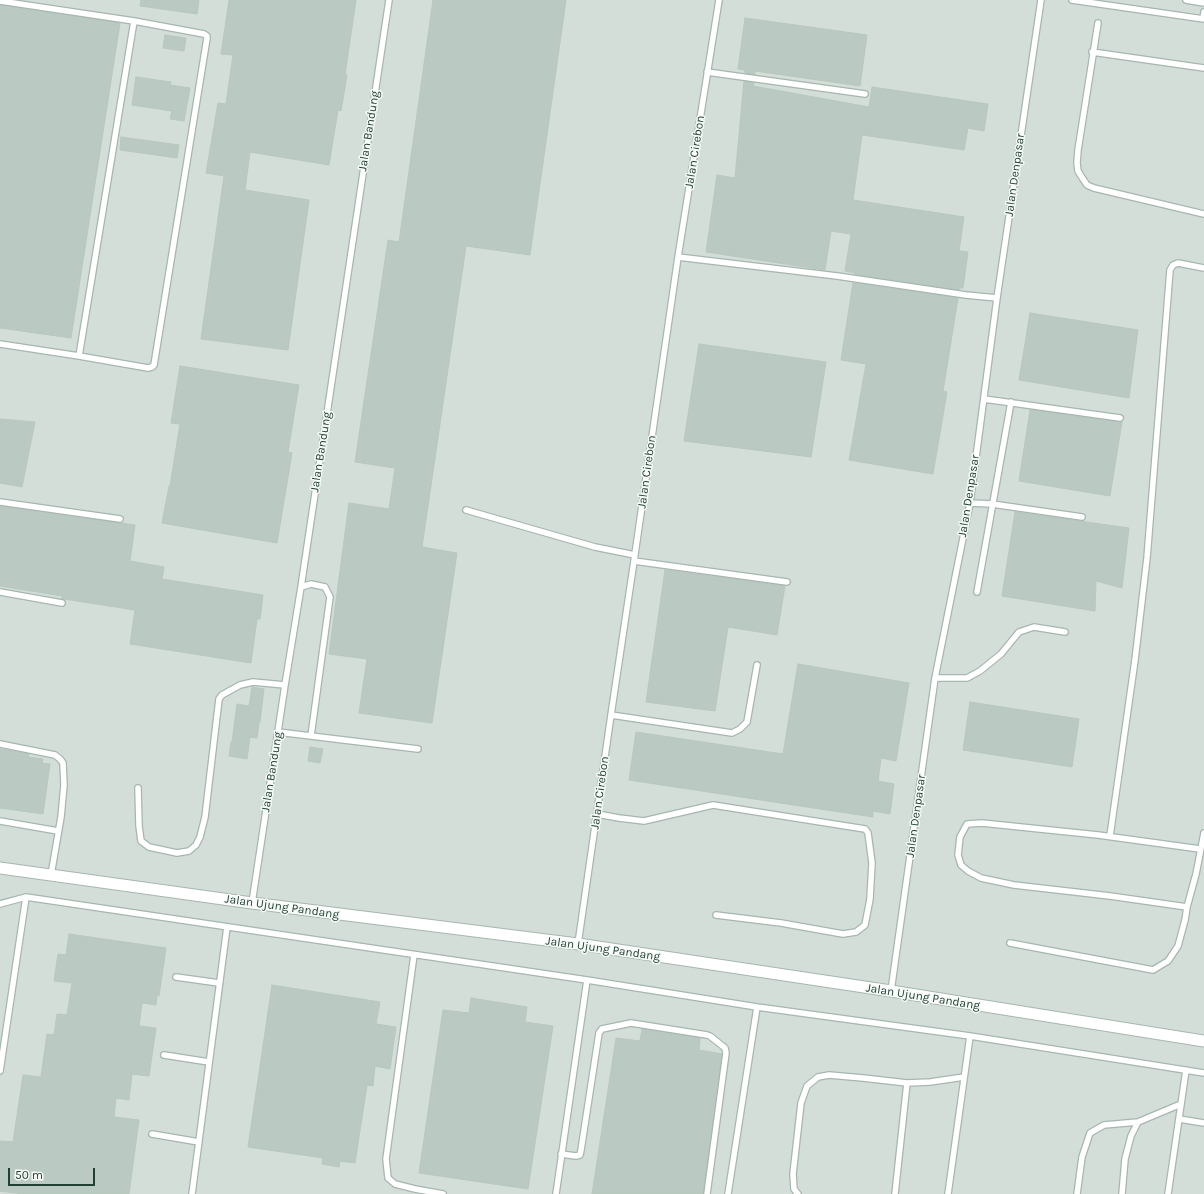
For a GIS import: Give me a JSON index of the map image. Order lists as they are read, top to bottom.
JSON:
{
  "streets": {
    "street": ["Jalan Ujung Pandang"],
    "lane": ["Jalan Bandung", "Jalan Cirebon", "Jalan Denpasar"]
  },
  "crossings": [
    ["Jalan Bandung", "Jalan Ujung Pandang"],
    ["Jalan Cirebon", "Jalan Ujung Pandang"],
    ["Jalan Denpasar", "Jalan Ujung Pandang"]
  ],
  "scale_bar": "50 m"
}
